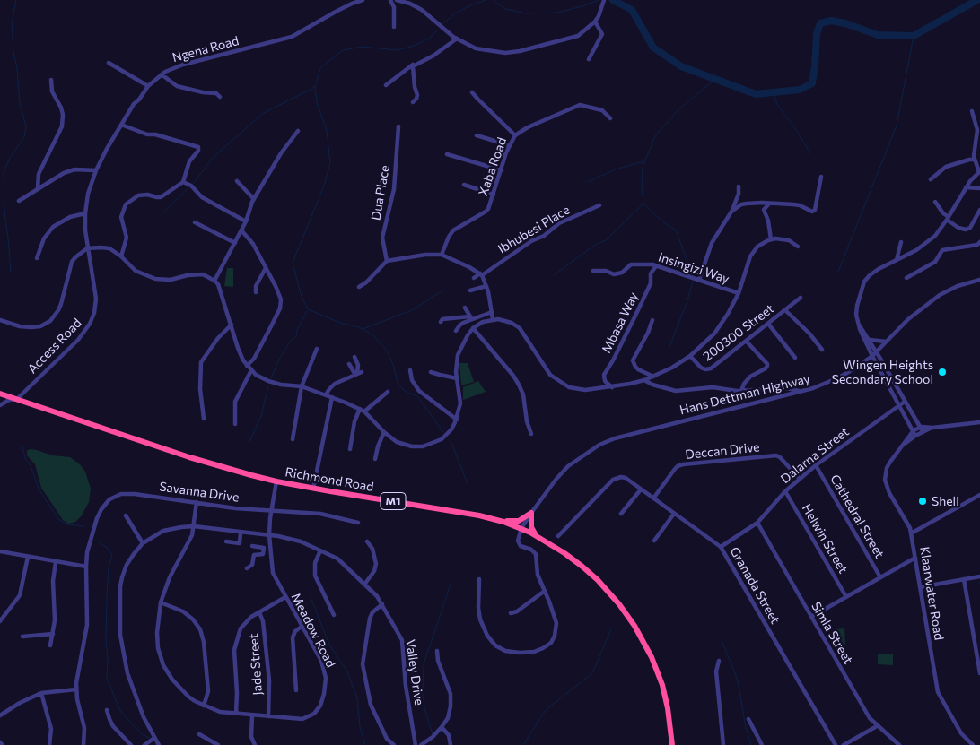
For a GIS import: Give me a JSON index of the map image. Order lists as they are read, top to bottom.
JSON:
{
  "streets": {
    "highway": ["Richmond Road", "M1"],
    "street": [
      "Ngena Road",
      "Xaba Road",
      "Dua Place",
      "Ibhubesi Place",
      "Insingizi Way",
      "Mbasa Way",
      "200300 Street",
      "Access Road",
      "Hans Dettman Highway",
      "Deccan Drive",
      "Dalarna Street",
      "Savanna Drive",
      "Cathedral Street",
      "Helwin Street",
      "Granada Street",
      "Klaarwater Road",
      "Meadow Road",
      "Simla Street",
      "Jade Street",
      "Valley Drive"
    ]
  },
  "crossings": [
    ["Ngena Road", "Access Road"],
    ["Insingizi Way", "Mbasa Way"],
    ["Access Road", "Richmond Road"],
    ["Hans Dettman Highway", "Richmond Road"],
    ["Deccan Drive", "Dalarna Street"],
    ["Deccan Drive", "Granada Street"],
    ["Dalarna Street", "Cathedral Street"],
    ["Dalarna Street", "Helwin Street"],
    ["Dalarna Street", "Granada Street"],
    ["Dalarna Street", "Simla Street"],
    ["Richmond Road", "Meadow Road"],
    ["Savanna Drive", "Meadow Road"],
    ["Meadow Road", "Jade Street"],
    ["Meadow Road", "Valley Drive"]
  ],
  "places": ["Wingen Heights Secondary School", "Shell"]
}
